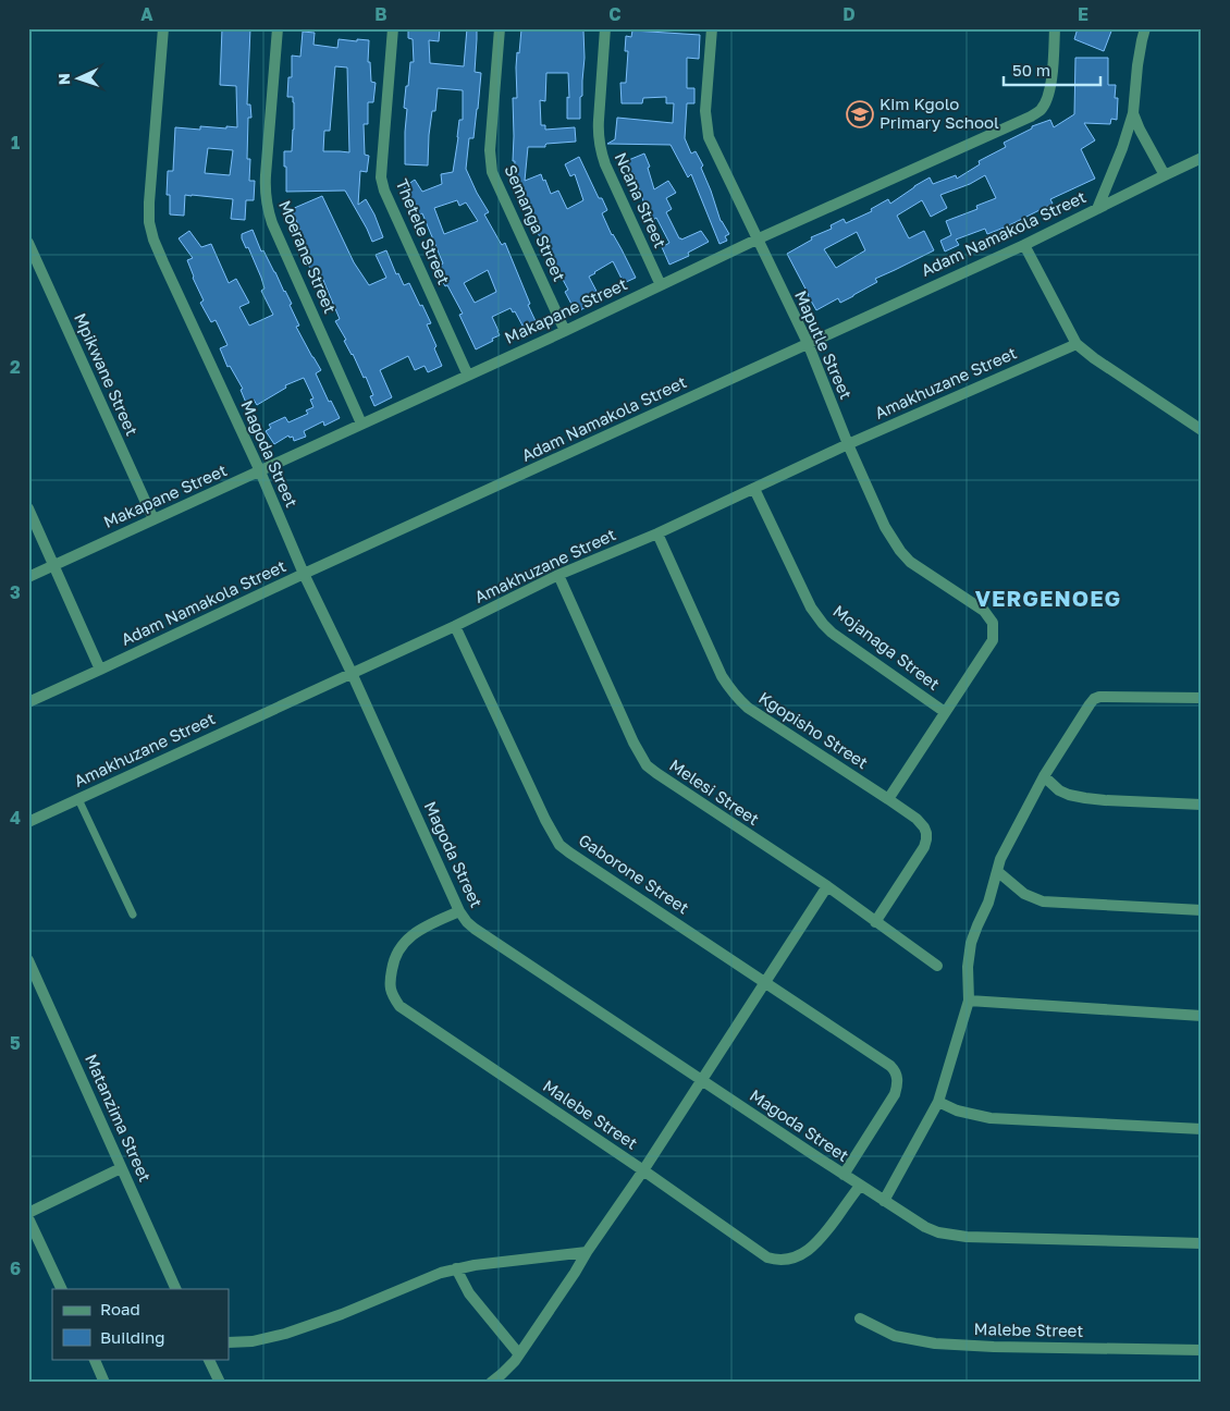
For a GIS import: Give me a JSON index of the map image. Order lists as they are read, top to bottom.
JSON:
{
  "streets": {
    "street": [
      "Ncana Street",
      "Semanga Street",
      "Thetele Street",
      "Adam Namakola Street",
      "Moerane Street",
      "Makapane Street",
      "Maputle Street",
      "Mpikwane Street",
      "Amakhuzane Street",
      "Magoda Street",
      "Mojanaga Street",
      "Kgopisho Street",
      "Melesi Street",
      "Gaborone Street",
      "Malebe Street",
      "Matanzima Street"
    ]
  },
  "crossings": [
    ["Ncana Street", "Makapane Street"],
    ["Semanga Street", "Makapane Street"],
    ["Thetele Street", "Makapane Street"],
    ["Adam Namakola Street", "Maputle Street"],
    ["Adam Namakola Street", "Magoda Street"],
    ["Moerane Street", "Makapane Street"],
    ["Makapane Street", "Maputle Street"],
    ["Makapane Street", "Mpikwane Street"],
    ["Makapane Street", "Magoda Street"],
    ["Maputle Street", "Amakhuzane Street"],
    ["Maputle Street", "Mojanaga Street"],
    ["Amakhuzane Street", "Magoda Street"],
    ["Amakhuzane Street", "Mojanaga Street"],
    ["Amakhuzane Street", "Kgopisho Street"],
    ["Amakhuzane Street", "Melesi Street"],
    ["Amakhuzane Street", "Gaborone Street"],
    ["Magoda Street", "Gaborone Street"],
    ["Magoda Street", "Malebe Street"],
    ["Kgopisho Street", "Melesi Street"]
  ],
  "districts": ["VERGENOEG"],
  "places": {
    "school or university": ["Kim Kgolo Primary School"]
  },
  "legend": ["Road", "Building"],
  "scale_bar": "50 m",
  "north": "left",
  "grid": {
    "columns": [
      "A",
      "B",
      "C",
      "D",
      "E"
    ],
    "rows": [
      "1",
      "2",
      "3",
      "4",
      "5",
      "6"
    ]
  }
}
